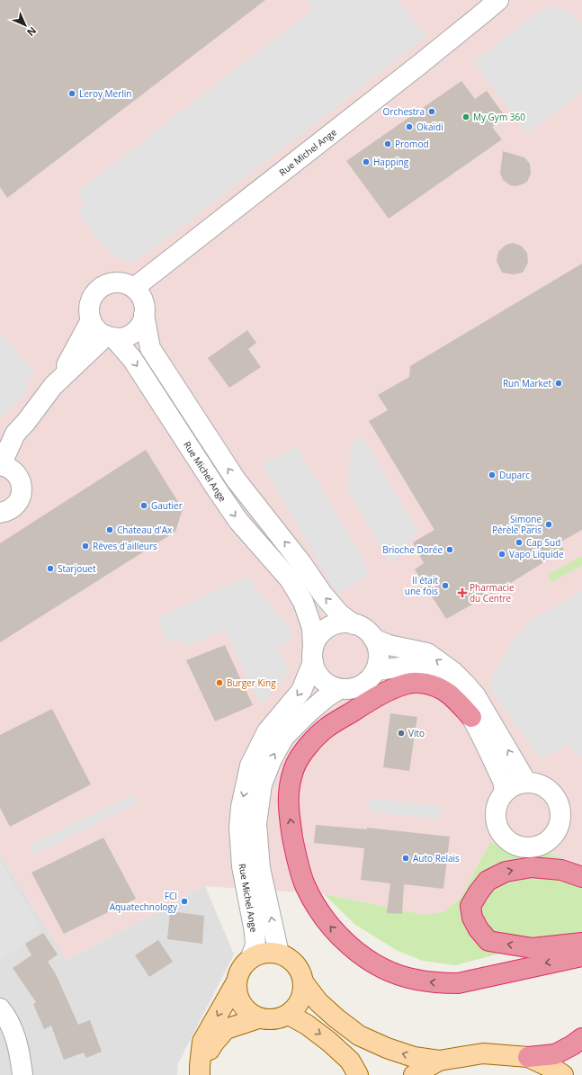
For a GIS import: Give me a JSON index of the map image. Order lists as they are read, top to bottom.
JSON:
{
  "streets": {
    "street": ["Rue Michel Ange"]
  },
  "places": {
    "other": [
      "Leroy Merlin",
      "Orchestra",
      "My Gym 360",
      "Okaïdi",
      "Promod",
      "Happing",
      "Run Market",
      "Duparc",
      "Gautier",
      "Simone Pérèle Paris",
      "Chateau d'Ax",
      "Cap Sud",
      "Rêves d'ailleurs",
      "Brioche Dorée",
      "Vapo Liquide",
      "Starjouet",
      "Il était une fois",
      "Burger King",
      "Vito",
      "Auto Relais",
      "FCI Aquatechnology"
    ],
    "health": ["Pharmacie du Centre"]
  },
  "north": "bottom right"
}
